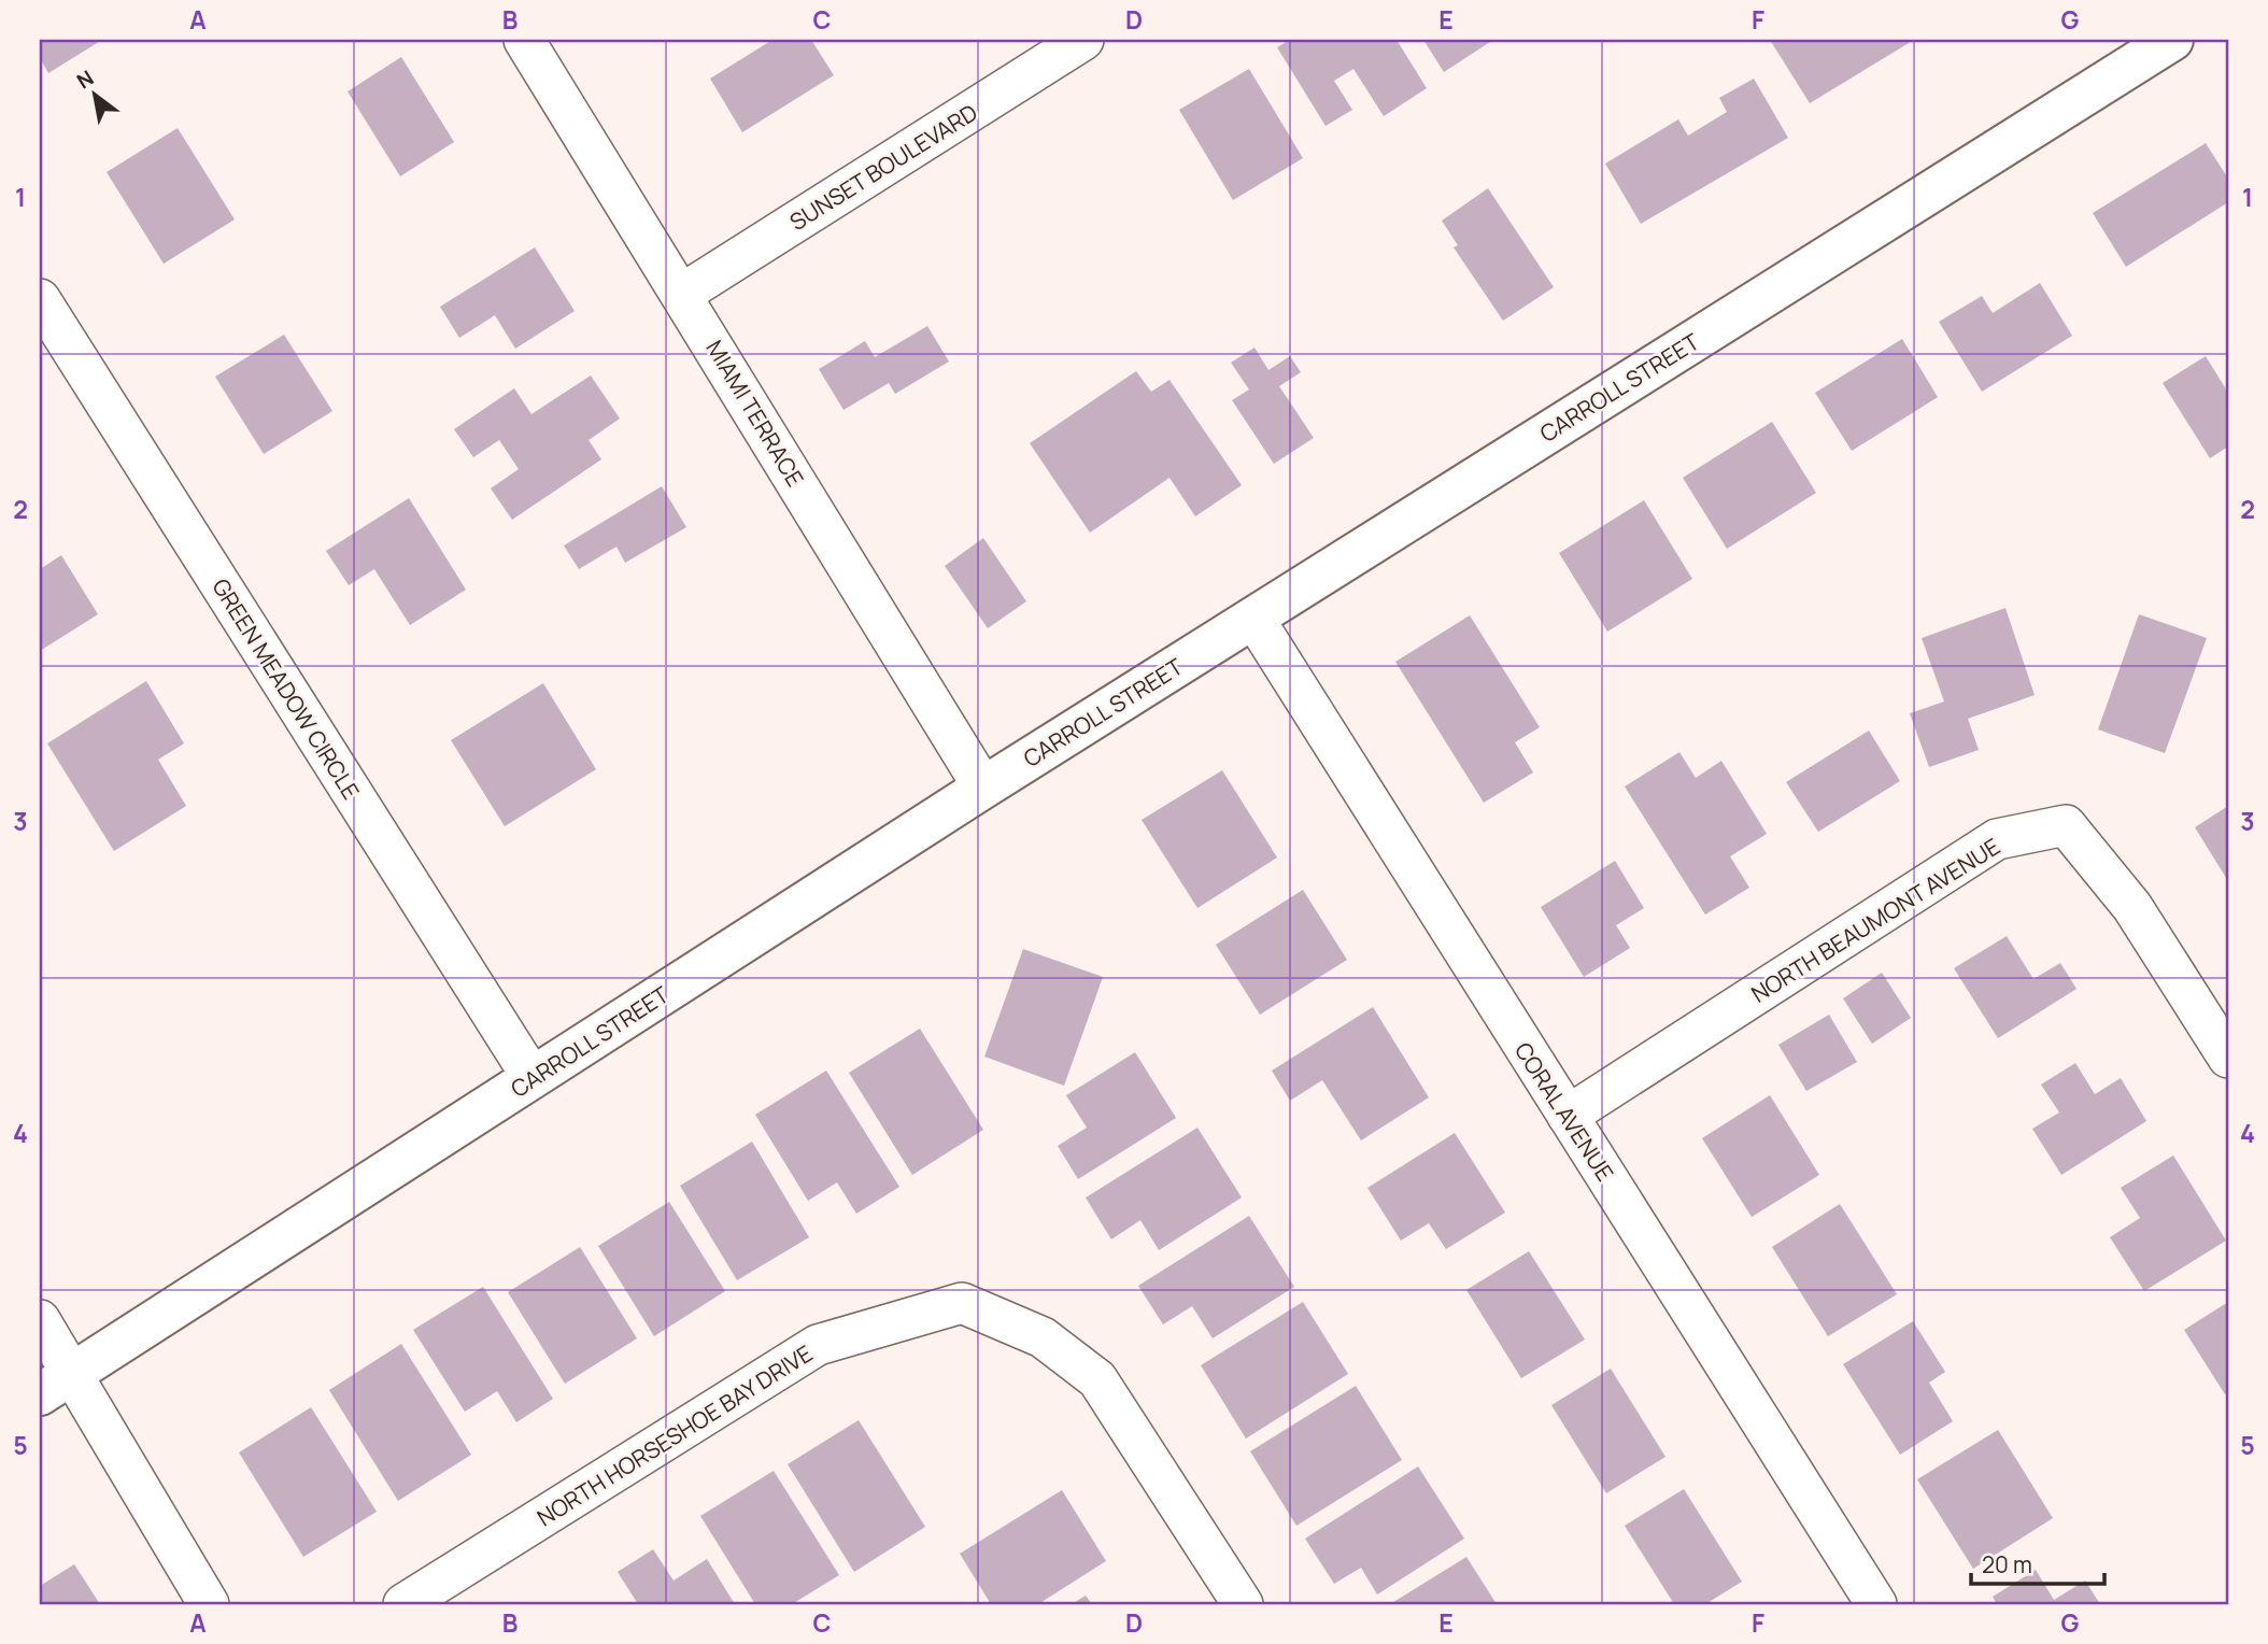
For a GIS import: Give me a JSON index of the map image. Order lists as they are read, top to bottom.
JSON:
{
  "streets": {
    "main road": ["CARROLL STREET"],
    "street": [
      "SUNSET BOULEVARD",
      "MIAMI TERRACE",
      "GREEN MEADOW CIRCLE",
      "NORTH BEAUMONT AVENUE",
      "CORAL AVENUE",
      "NORTH HORSESHOE BAY DRIVE"
    ]
  },
  "crossings": [
    ["SUNSET BOULEVARD", "MIAMI TERRACE"],
    ["CARROLL STREET", "MIAMI TERRACE"],
    ["CARROLL STREET", "GREEN MEADOW CIRCLE"],
    ["CARROLL STREET", "CORAL AVENUE"],
    ["NORTH BEAUMONT AVENUE", "CORAL AVENUE"]
  ],
  "scale_bar": "20 m",
  "north": "top left",
  "grid": {
    "columns": [
      "A",
      "B",
      "C",
      "D",
      "E",
      "F",
      "G"
    ],
    "rows": [
      "1",
      "2",
      "3",
      "4",
      "5"
    ]
  }
}
